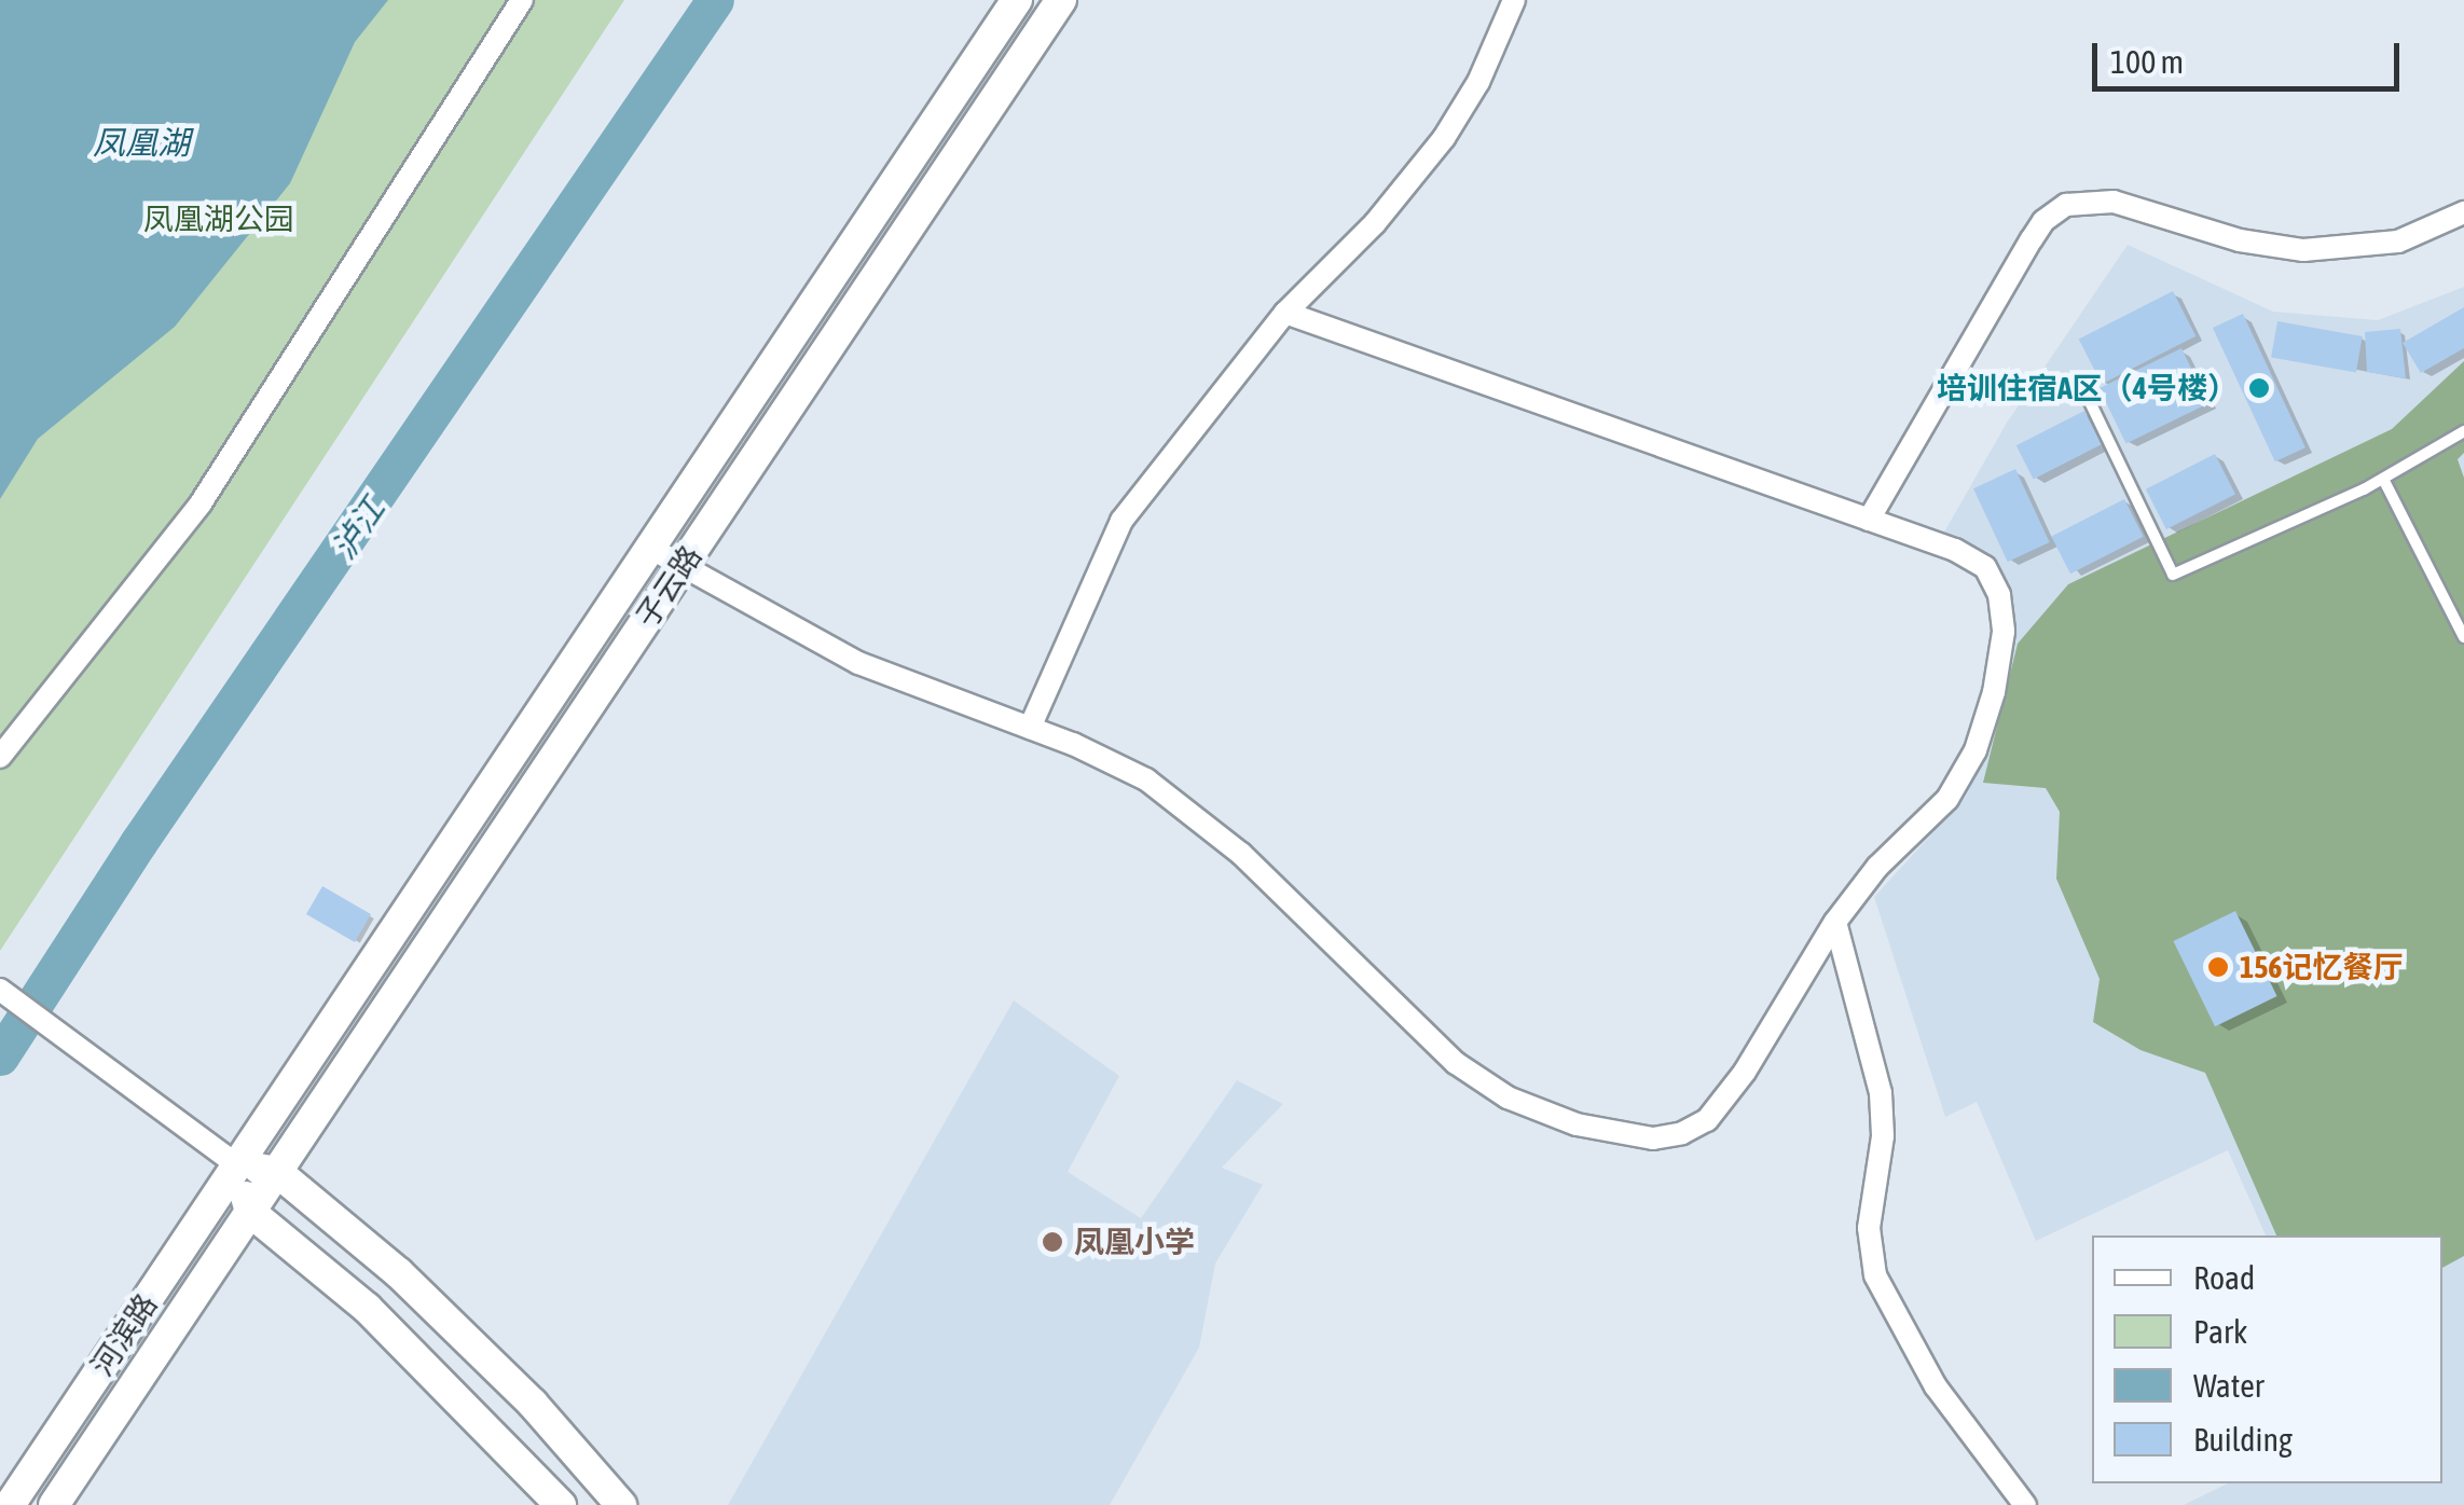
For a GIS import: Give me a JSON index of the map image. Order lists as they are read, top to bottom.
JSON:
{
  "streets": {
    "main road": ["子云路", "河滨路"]
  },
  "crossings": [
    ["子云路", "河滨路"]
  ],
  "water": ["凤凰湖", "泸江"],
  "parks": ["凤凰湖公园"],
  "places": ["培训住宿A区（4号楼）", "156记忆餐厅", "凤凰小学"],
  "legend": [
    "Road",
    "Park",
    "Water",
    "Building"
  ],
  "scale_bar": "100 m"
}
